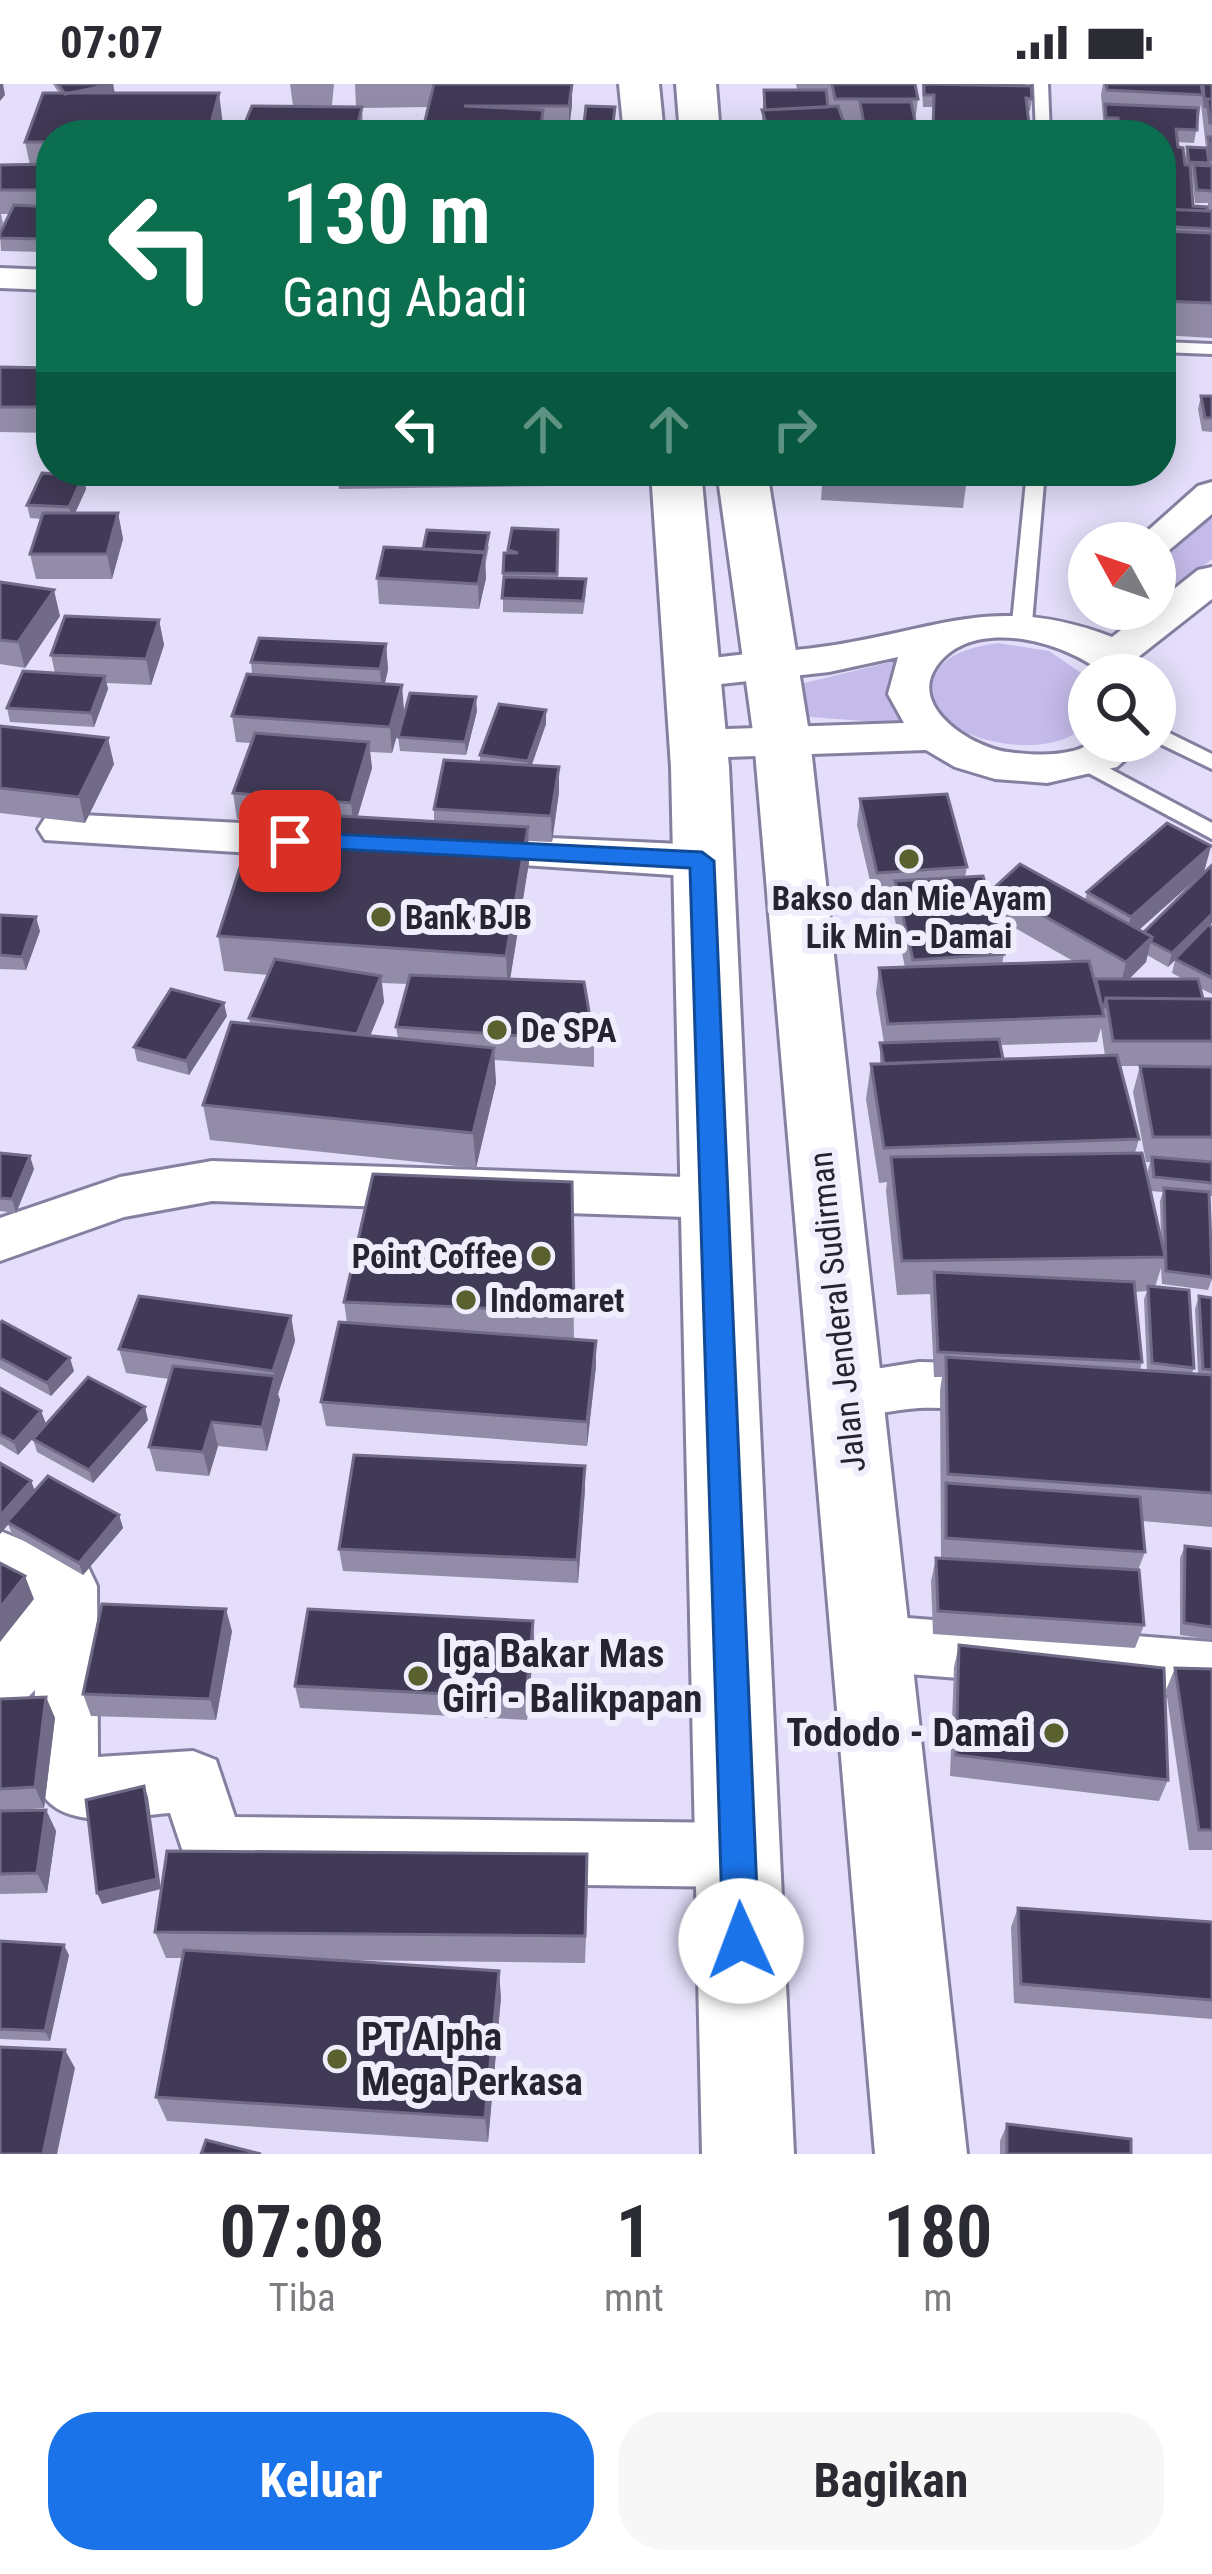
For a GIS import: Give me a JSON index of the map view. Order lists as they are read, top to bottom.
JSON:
{
  "streets": {
    "highway": ["Jalan Jenderal Sudirman"]
  },
  "places": [
    "Bakso dan Mie Ayam Lik Min - Damai",
    "Bank BJB",
    "De SPA",
    "Point Coffee",
    "Indomaret",
    "Iga Bakar Mas Giri - Balikpapan",
    "Tododo - Damai",
    "PT Alpha Mega Perkasa"
  ],
  "north": "top left",
  "page": {
    "status": "07:07",
    "turn": ["130 m", "Gang Abadi"],
    "eta": [
      "07:08",
      "Tiba",
      "1",
      "mnt",
      "180",
      "m"
    ],
    "buttons": ["Keluar", "Bagikan"]
  }
}
